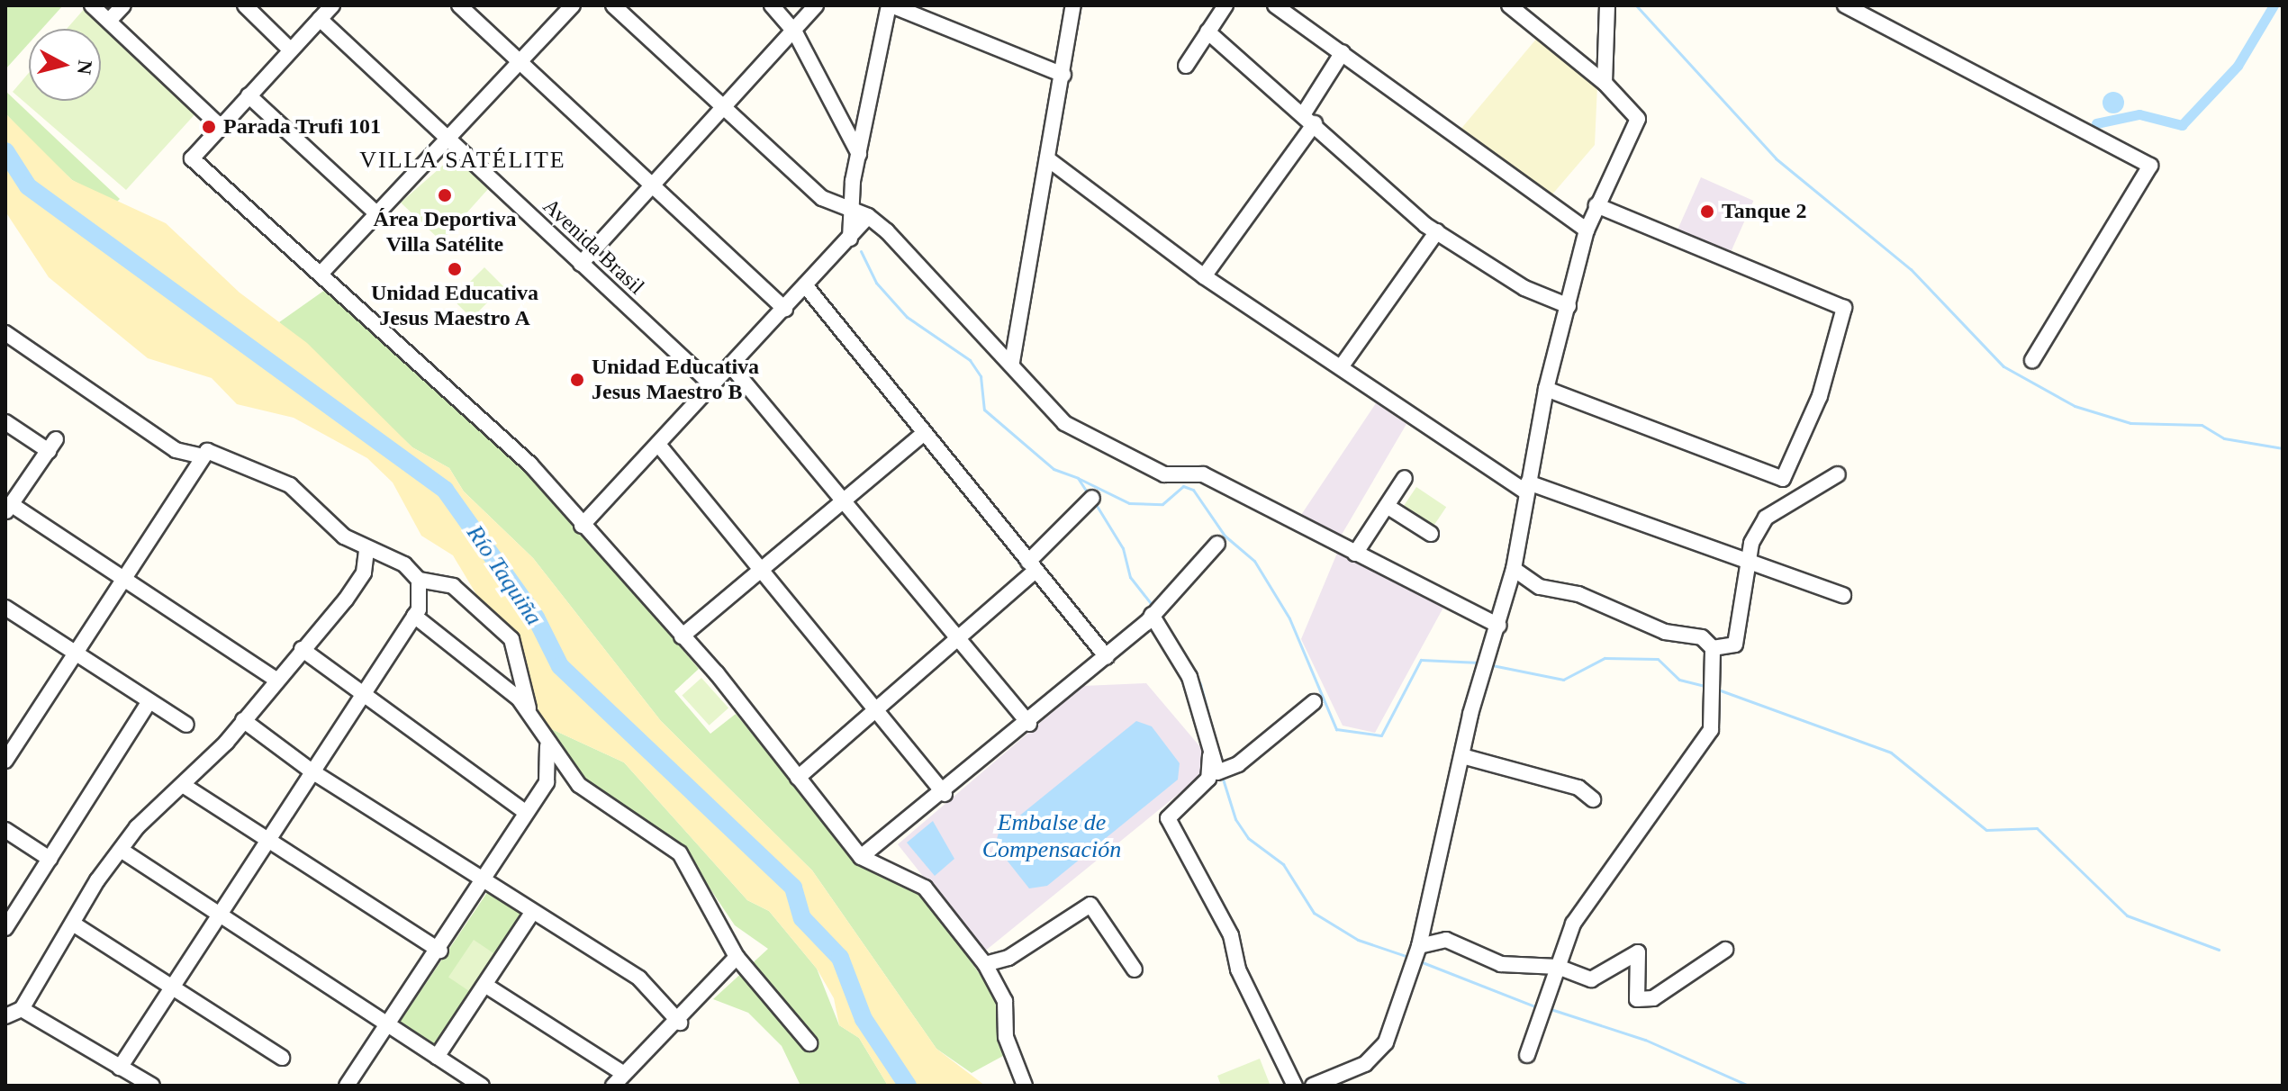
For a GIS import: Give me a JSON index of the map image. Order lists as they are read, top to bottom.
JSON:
{
  "streets": {
    "street": ["Avenida Brasil"]
  },
  "districts": ["VILLA SATÉLITE"],
  "water": ["Río Taquiña", "Embalse de Compensación"],
  "places": [
    "Parada Trufi 101",
    "Área Deportiva Villa Satélite",
    "Tanque 2",
    "Unidad Educativa Jesus Maestro A",
    "Unidad Educativa Jesus Maestro B"
  ],
  "north": "right"
}
